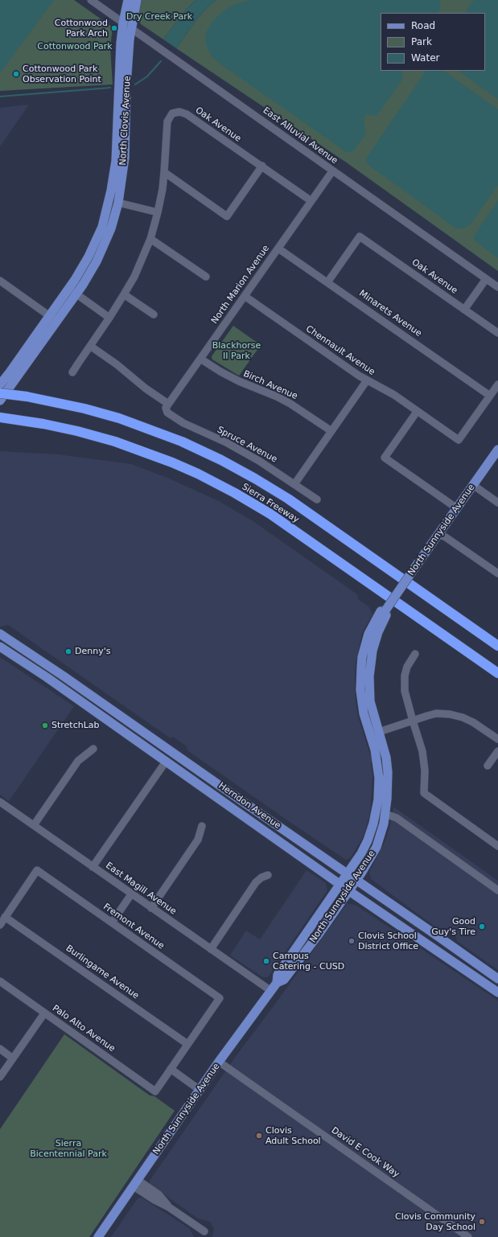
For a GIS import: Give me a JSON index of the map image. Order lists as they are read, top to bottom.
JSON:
{
  "streets": {
    "highway": ["Sierra Freeway"],
    "main road": ["North Clovis Avenue", "North Sunnyside Avenue", "Herndon Avenue"],
    "street": [
      "Oak Avenue",
      "East Alluvial Avenue",
      "North Marion Avenue",
      "Minarets Avenue",
      "Chennault Avenue",
      "Birch Avenue",
      "Spruce Avenue",
      "East Magill Avenue",
      "Fremont Avenue",
      "Burlingame Avenue",
      "Palo Alto Avenue",
      "David E Cook Way"
    ]
  },
  "crossings": [
    ["North Clovis Avenue", "East Alluvial Avenue"],
    ["Oak Avenue", "North Marion Avenue"],
    ["Oak Avenue", "Minarets Avenue"],
    ["East Alluvial Avenue", "North Marion Avenue"],
    ["North Marion Avenue", "Minarets Avenue"],
    ["North Marion Avenue", "Chennault Avenue"],
    ["North Marion Avenue", "Birch Avenue"],
    ["North Marion Avenue", "Spruce Avenue"],
    ["Minarets Avenue", "Chennault Avenue"],
    ["North Sunnyside Avenue", "Herndon Avenue"],
    ["North Sunnyside Avenue", "East Magill Avenue"],
    ["North Sunnyside Avenue", "David E Cook Way"],
    ["Fremont Avenue", "Burlingame Avenue"]
  ],
  "parks": [
    "Dry Creek Park",
    "Cottonwood Park",
    "Blackhorse II Park",
    "Sierra Bicentennial Park"
  ],
  "places": [
    "Cottonwood Park Arch",
    "Cottonwood Park Observation Point",
    "Denny's",
    "StretchLab",
    "Good Guy's Tire",
    "Clovis School District Office",
    "Campus Catering - CUSD",
    "Clovis Adult School",
    "Clovis Community Day School"
  ],
  "legend": ["Road", "Park", "Water"]
}
